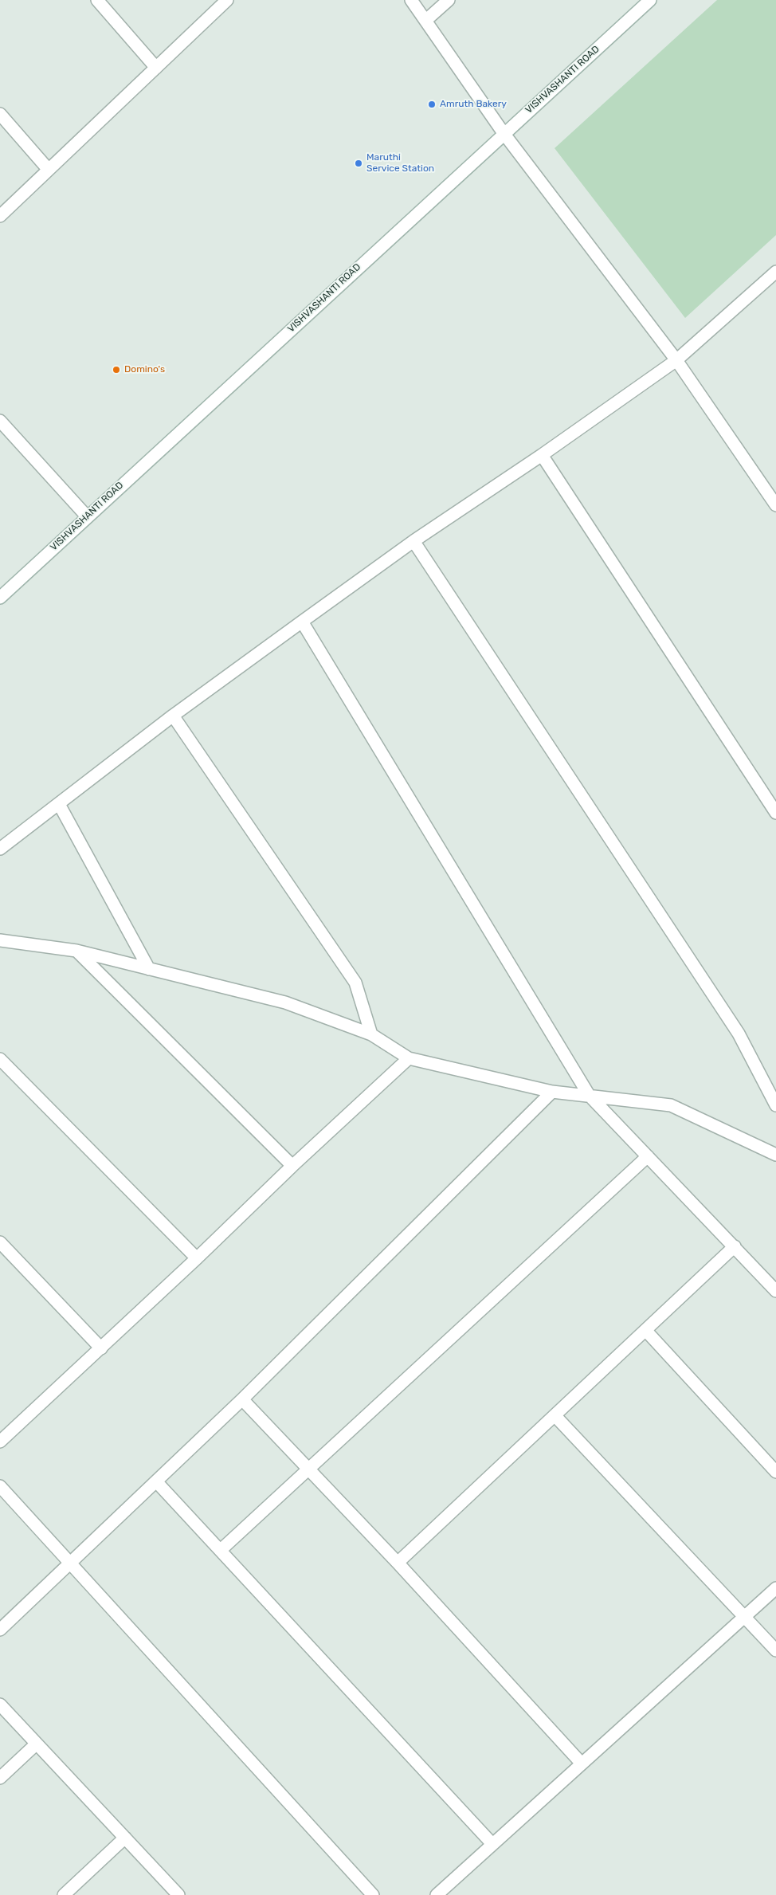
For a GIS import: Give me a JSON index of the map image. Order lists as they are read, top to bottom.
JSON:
{
  "streets": {
    "street": ["VISHVASHANTI ROAD"]
  },
  "places": ["Amruth Bakery", "Maruthi Service Station", "Domino's"]
}
